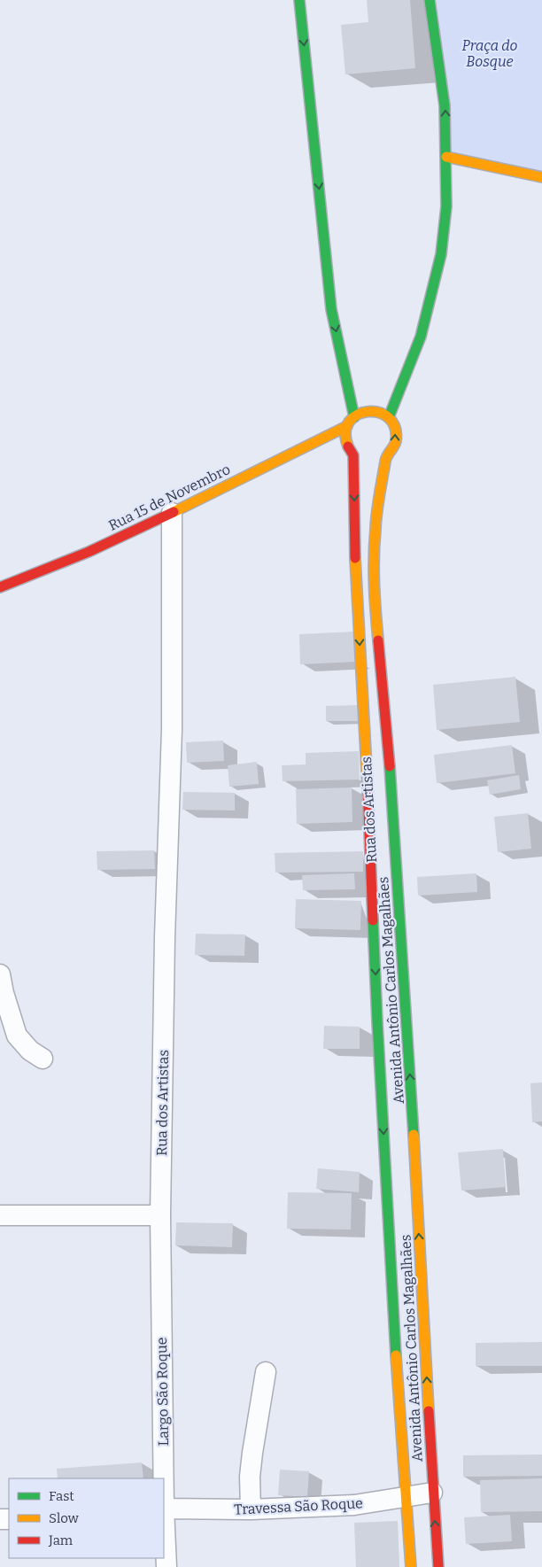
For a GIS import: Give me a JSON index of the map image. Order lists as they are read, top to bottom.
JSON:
{
  "streets": {
    "street": [
      "Rua 15 de Novembro",
      "Rua dos Artistas",
      "Avenida Antônio Carlos Magalhães",
      "Largo São Roque",
      "Travessa São Roque"
    ]
  },
  "crossings": [
    ["Rua 15 de Novembro", "Rua dos Artistas"],
    ["Rua dos Artistas", "Avenida Antônio Carlos Magalhães"],
    ["Rua dos Artistas", "Largo São Roque"],
    ["Rua dos Artistas", "Travessa São Roque"],
    ["Avenida Antônio Carlos Magalhães", "Travessa São Roque"]
  ],
  "one_way": ["Rua dos Artistas", "Avenida Antônio Carlos Magalhães"],
  "parks": ["Praça do Bosque"],
  "legend": ["Fast", "Slow", "Jam"]
}
